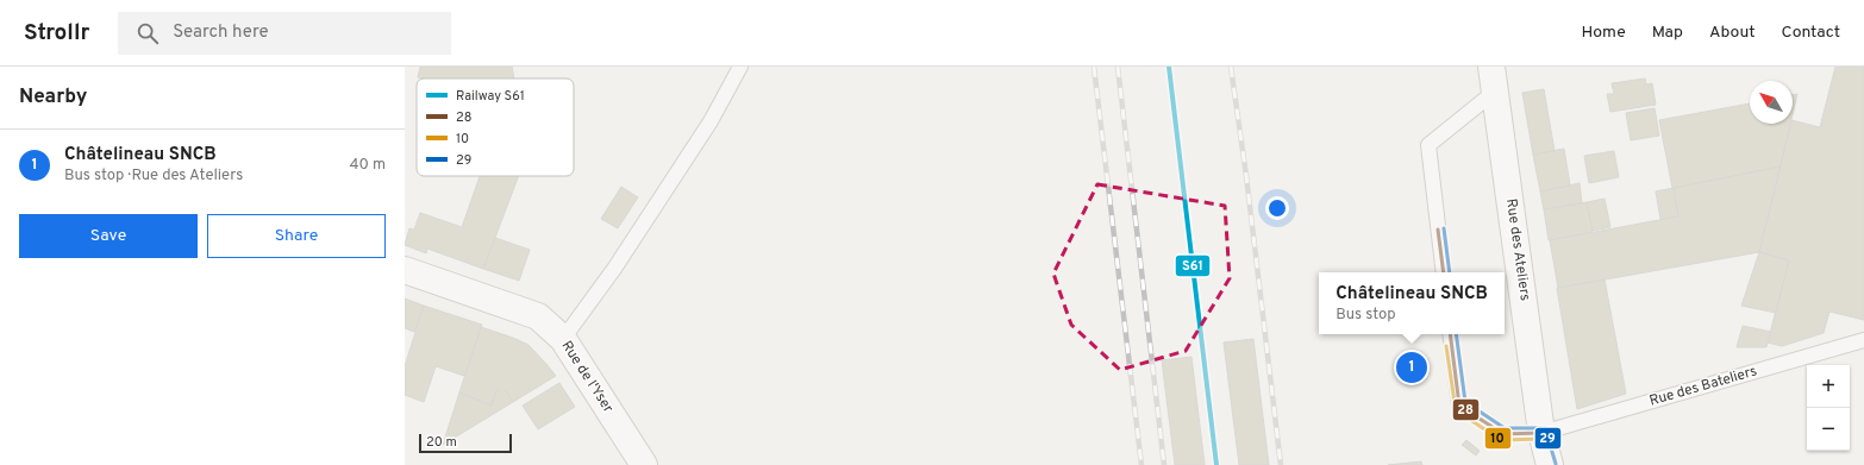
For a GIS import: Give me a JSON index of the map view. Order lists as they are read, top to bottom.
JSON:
{
  "streets": {
    "street": ["Rue des Ateliers", "Rue de l'Yser"],
    "lane": ["Rue des Bateliers"]
  },
  "crossings": [
    ["Rue des Ateliers", "Rue des Bateliers"]
  ],
  "lines": [
    "rail line S61",
    "transit line 29",
    "transit line 28",
    "transit line 10"
  ],
  "legend": [
    "Railway S61",
    "28",
    "10",
    "29"
  ],
  "scale_bar": "20 m",
  "north": "top left",
  "page": {
    "header": "Strollr",
    "search": "Search here",
    "nav": [
      "Home",
      "Map",
      "About",
      "Contact"
    ],
    "heading": "Nearby",
    "list": [
      {
        "mark": "1",
        "name": "Châtelineau SNCB",
        "note": "Bus stop · Rue des Ateliers",
        "value": "40 m"
      }
    ],
    "buttons": ["Save", "Share"],
    "popup": ["Châtelineau SNCB", "Bus stop"],
    "pins": "1",
    "map_buttons": ["+", "−"],
    "scale": "20 m"
  }
}
